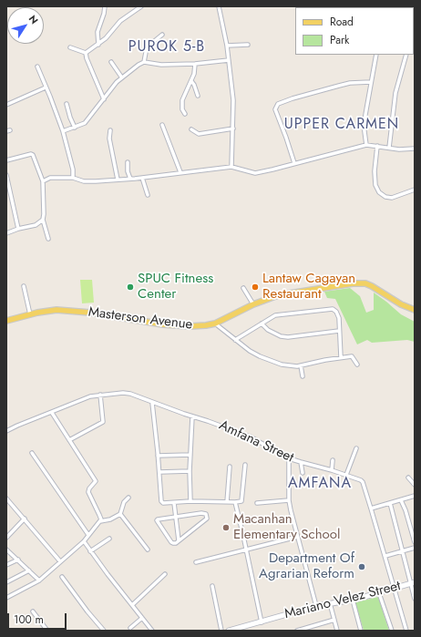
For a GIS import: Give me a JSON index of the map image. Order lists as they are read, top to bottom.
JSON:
{
  "streets": {
    "main road": ["Masterson Avenue"],
    "street": ["Amfana Street", "Mariano Velez Street"]
  },
  "districts": ["PUROK 5-B", "UPPER CARMEN", "AMFANA"],
  "places": [
    "SPUC Fitness Center",
    "Lantaw Cagayan Restaurant",
    "Macanhan Elementary School",
    "Department Of Agrarian Reform"
  ],
  "legend": ["Road", "Park"],
  "scale_bar": "100 m",
  "north": "top right"
}
